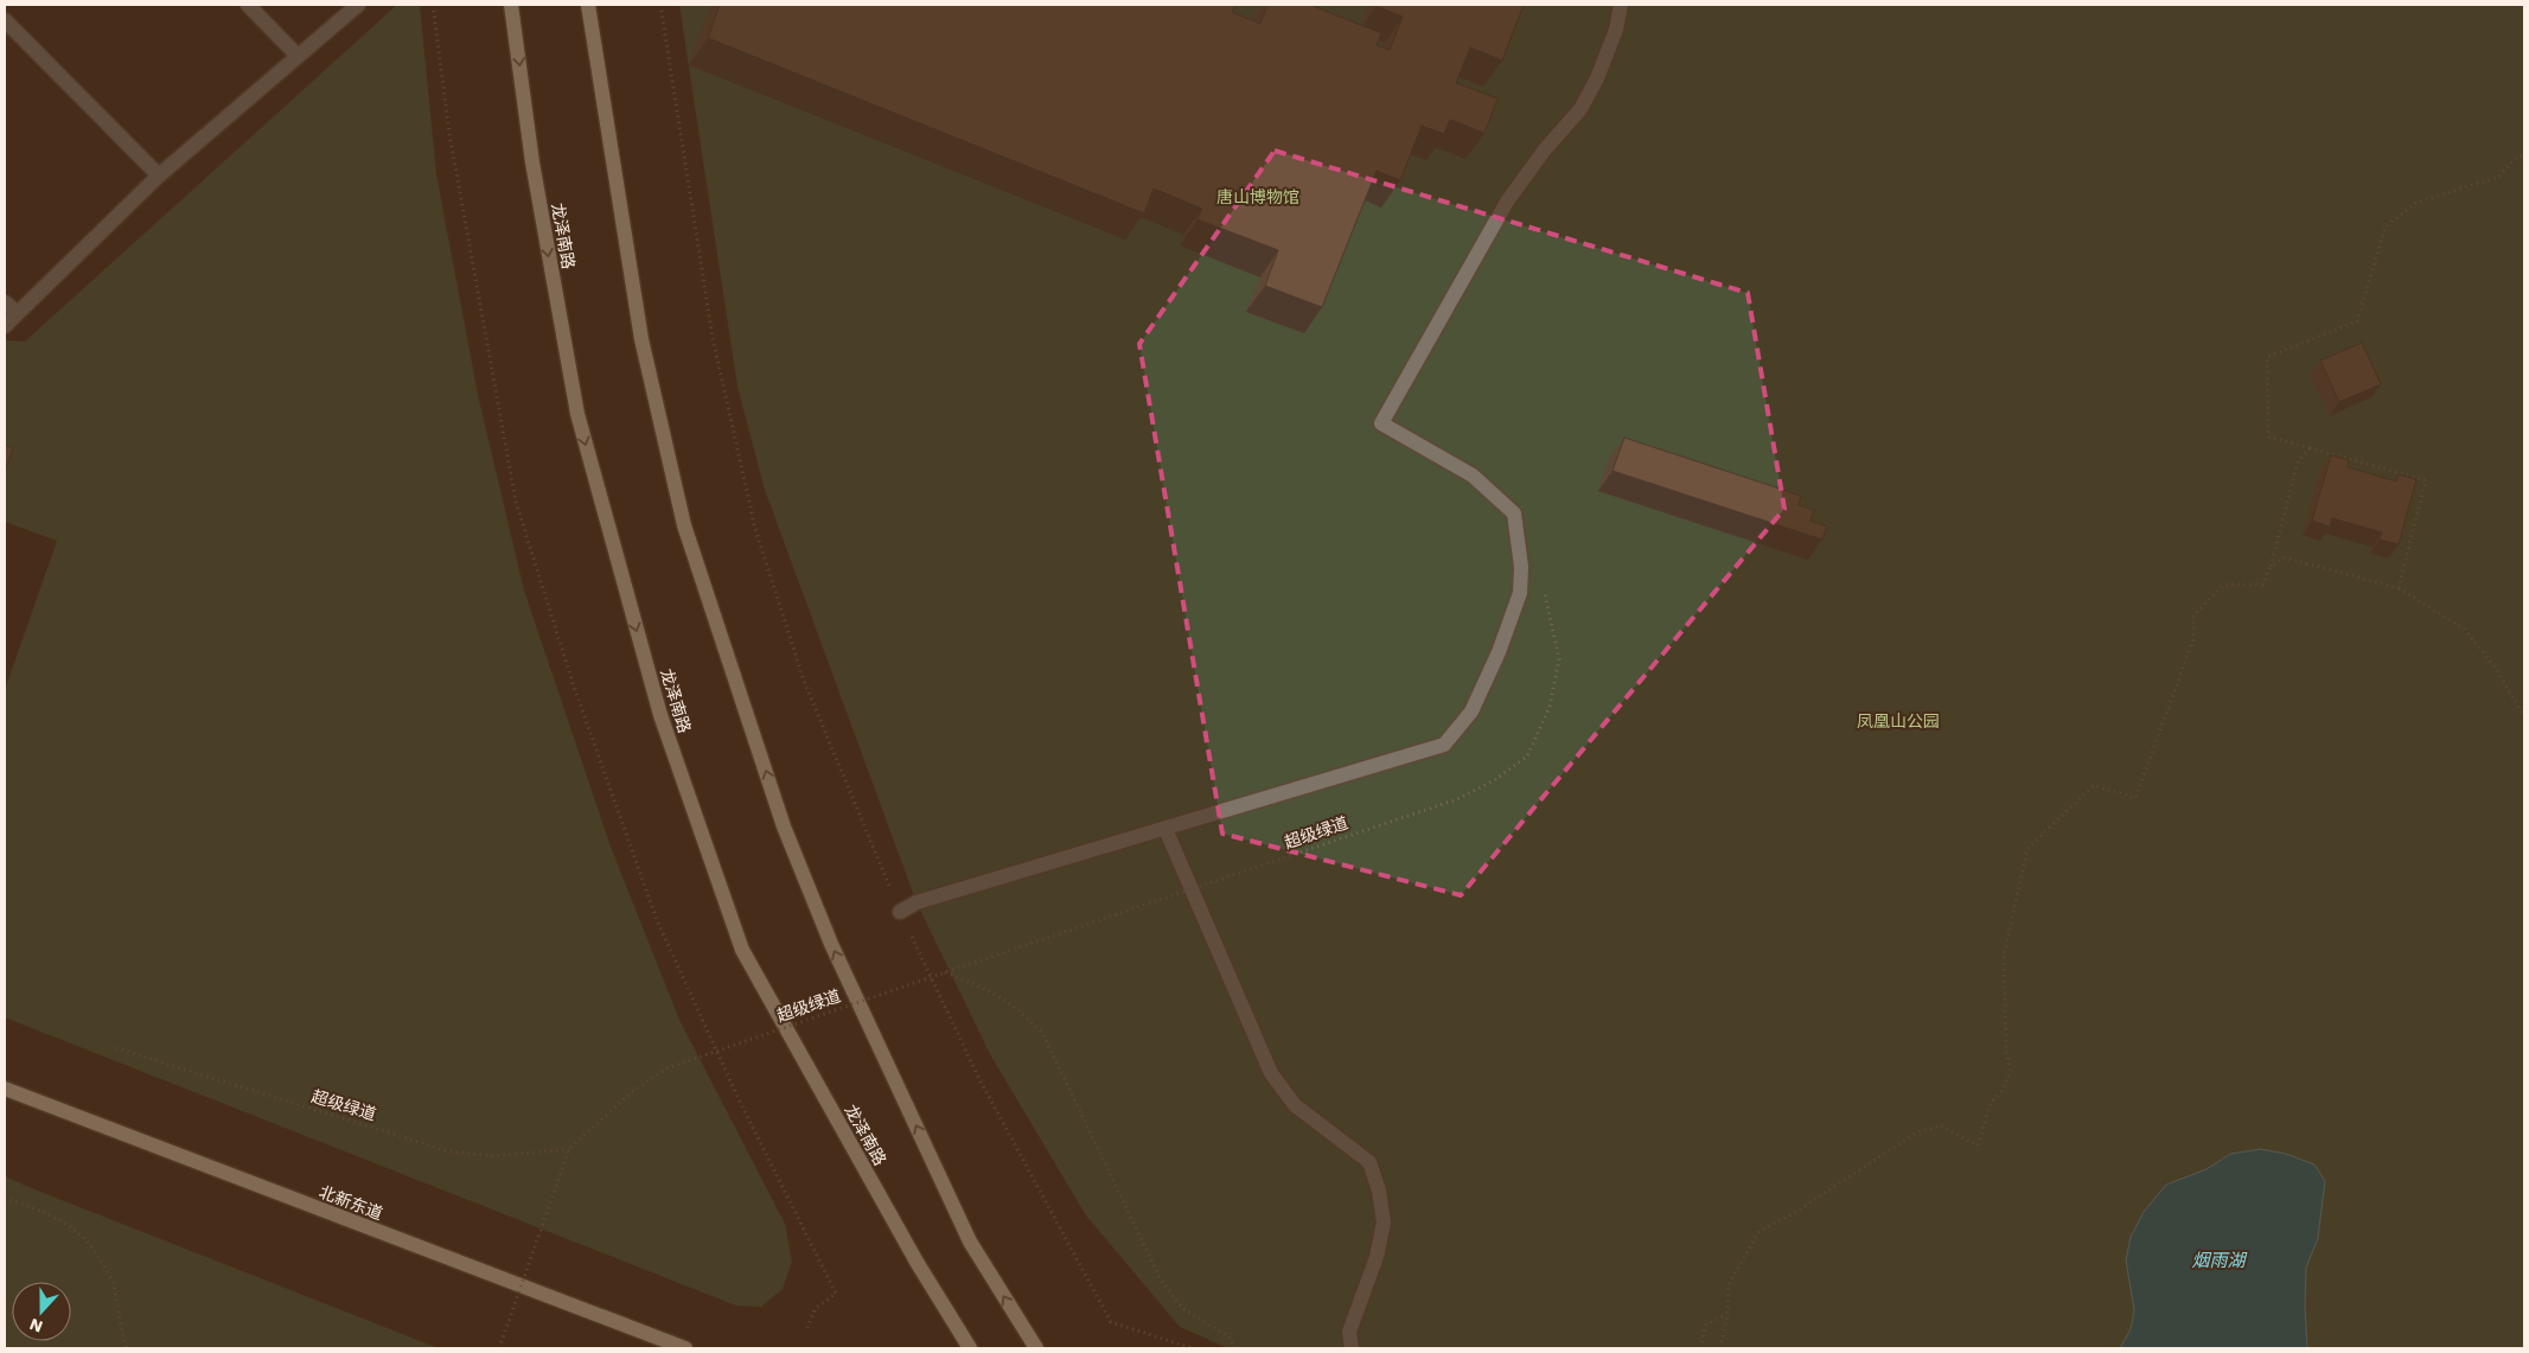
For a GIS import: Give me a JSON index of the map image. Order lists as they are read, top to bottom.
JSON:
{
  "streets": {
    "main road": ["龙泽南路", "北新东道"],
    "path": ["超级绿道"]
  },
  "water": ["烟雨湖"],
  "parks": ["唐山博物馆", "凤凰山公园"],
  "north": "bottom"
}
